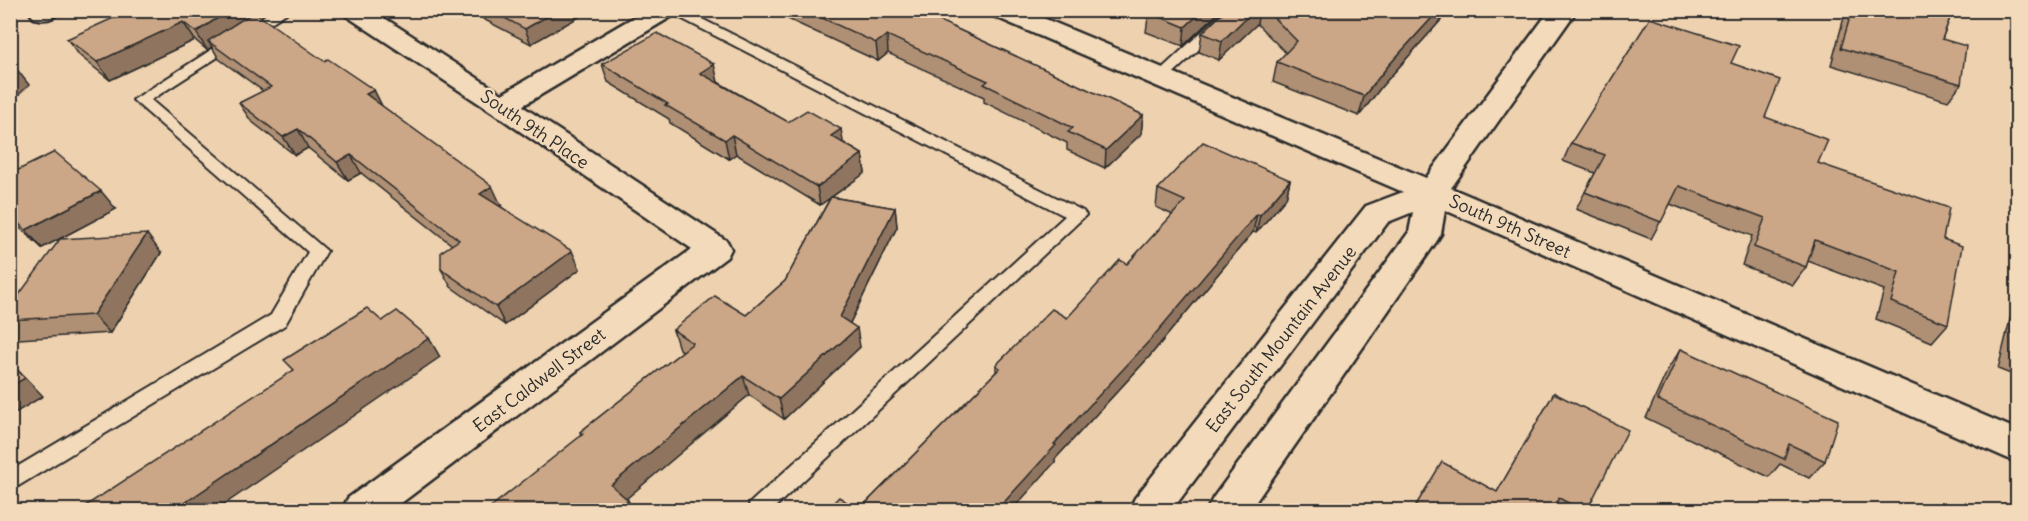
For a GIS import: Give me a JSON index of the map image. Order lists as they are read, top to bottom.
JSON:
{
  "streets": {
    "street": [
      "South 9th Place",
      "South 9th Street",
      "East South Mountain Avenue",
      "East Caldwell Street"
    ]
  },
  "crossings": [
    ["South 9th Place", "East Caldwell Street"],
    ["South 9th Street", "East South Mountain Avenue"]
  ]
}
